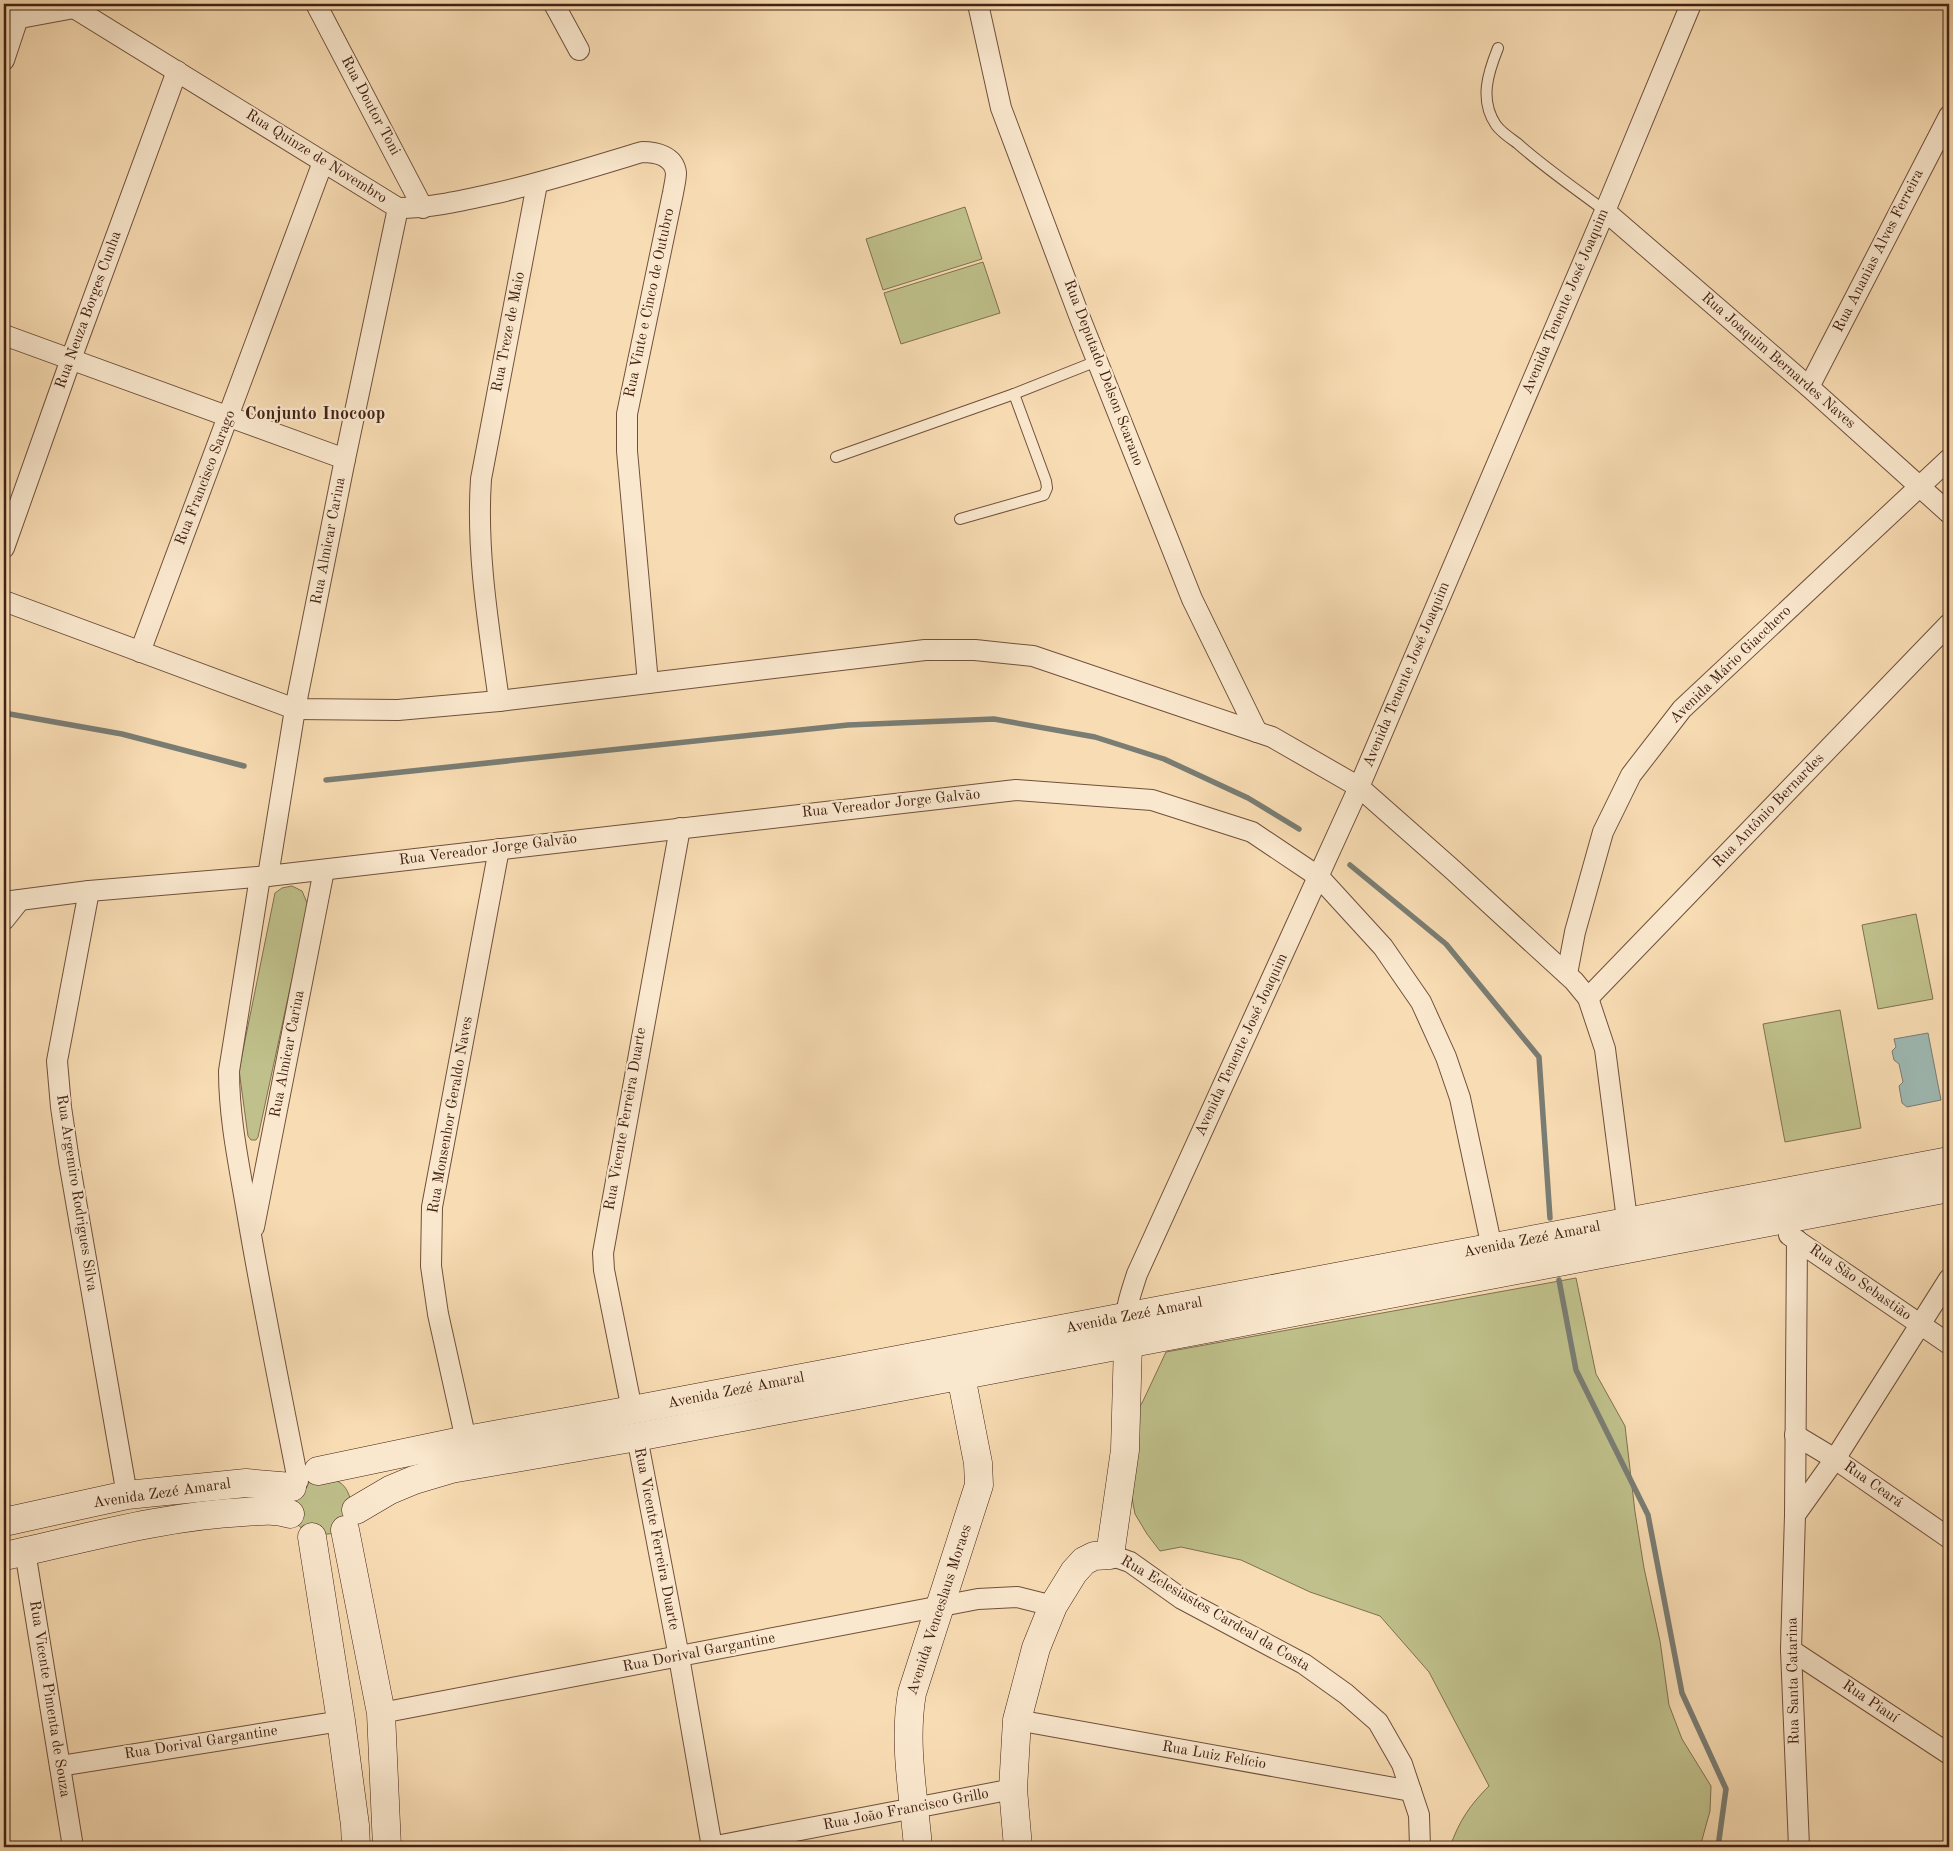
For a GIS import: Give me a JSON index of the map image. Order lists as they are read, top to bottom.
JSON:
{
  "streets": {
    "main road": ["Avenida Zezé Amaral", "Avenida Venceslaus Moraes"],
    "street": [
      "Rua Doutor Toni",
      "Rua Quinze de Novembro",
      "Rua Ananias Alves Ferreira",
      "Avenida Tenente José Joaquim",
      "Rua Vinte e Cinco de Outubro",
      "Rua Neuza Borges Cunha",
      "Rua Treze de Maio",
      "Rua Joaquim Bernardes Naves",
      "Rua Deputado Delson Scarano",
      "Rua Francisco Sarago",
      "Rua Almicar Carina",
      "Avenida Mário Giacchero",
      "Rua Vereador Jorge Galvão",
      "Rua Antônio Bernardes",
      "Rua Monsenhor Geraldo Naves",
      "Rua Vicente Ferreira Duarte",
      "Rua Argemiro Rodrigues Silva",
      "Rua São Sebastião",
      "Rua Ceará",
      "Rua Eclesiastes Cardeal da Costa",
      "Rua Dorival Gargantine",
      "Rua Santa Catarina",
      "Rua Vicente Pimenta de Souza",
      "Rua Piauí",
      "Rua Luiz Felício",
      "Rua João Francisco Grillo"
    ]
  },
  "crossings": [
    ["Rua Doutor Toni", "Rua Quinze de Novembro"],
    ["Rua Quinze de Novembro", "Rua Vinte e Cinco de Outubro"],
    ["Rua Quinze de Novembro", "Rua Neuza Borges Cunha"],
    ["Rua Quinze de Novembro", "Rua Treze de Maio"],
    ["Rua Quinze de Novembro", "Rua Francisco Sarago"],
    ["Rua Quinze de Novembro", "Rua Almicar Carina"],
    ["Rua Ananias Alves Ferreira", "Rua Joaquim Bernardes Naves"],
    ["Avenida Tenente José Joaquim", "Rua Joaquim Bernardes Naves"],
    ["Avenida Tenente José Joaquim", "Rua Vereador Jorge Galvão"],
    ["Avenida Tenente José Joaquim", "Avenida Zezé Amaral"],
    ["Rua Joaquim Bernardes Naves", "Avenida Mário Giacchero"],
    ["Rua Almicar Carina", "Rua Vereador Jorge Galvão"],
    ["Rua Almicar Carina", "Avenida Zezé Amaral"],
    ["Rua Vereador Jorge Galvão", "Rua Monsenhor Geraldo Naves"],
    ["Rua Vereador Jorge Galvão", "Rua Vicente Ferreira Duarte"],
    ["Rua Vereador Jorge Galvão", "Rua Argemiro Rodrigues Silva"],
    ["Rua Vereador Jorge Galvão", "Avenida Zezé Amaral"],
    ["Rua Monsenhor Geraldo Naves", "Avenida Zezé Amaral"],
    ["Rua Vicente Ferreira Duarte", "Avenida Zezé Amaral"],
    ["Rua Vicente Ferreira Duarte", "Rua Dorival Gargantine"],
    ["Rua Vicente Ferreira Duarte", "Rua João Francisco Grillo"],
    ["Rua Argemiro Rodrigues Silva", "Avenida Zezé Amaral"],
    ["Avenida Zezé Amaral", "Rua São Sebastião"],
    ["Avenida Zezé Amaral", "Avenida Venceslaus Moraes"],
    ["Avenida Zezé Amaral", "Rua Vicente Pimenta de Souza"],
    ["Rua São Sebastião", "Rua Santa Catarina"],
    ["Rua Ceará", "Rua Santa Catarina"],
    ["Avenida Venceslaus Moraes", "Rua Dorival Gargantine"],
    ["Avenida Venceslaus Moraes", "Rua João Francisco Grillo"],
    ["Rua Eclesiastes Cardeal da Costa", "Rua Luiz Felício"],
    ["Rua Dorival Gargantine", "Rua Vicente Pimenta de Souza"],
    ["Rua Santa Catarina", "Rua Piauí"]
  ],
  "districts": ["Conjunto Inocoop"]
}
